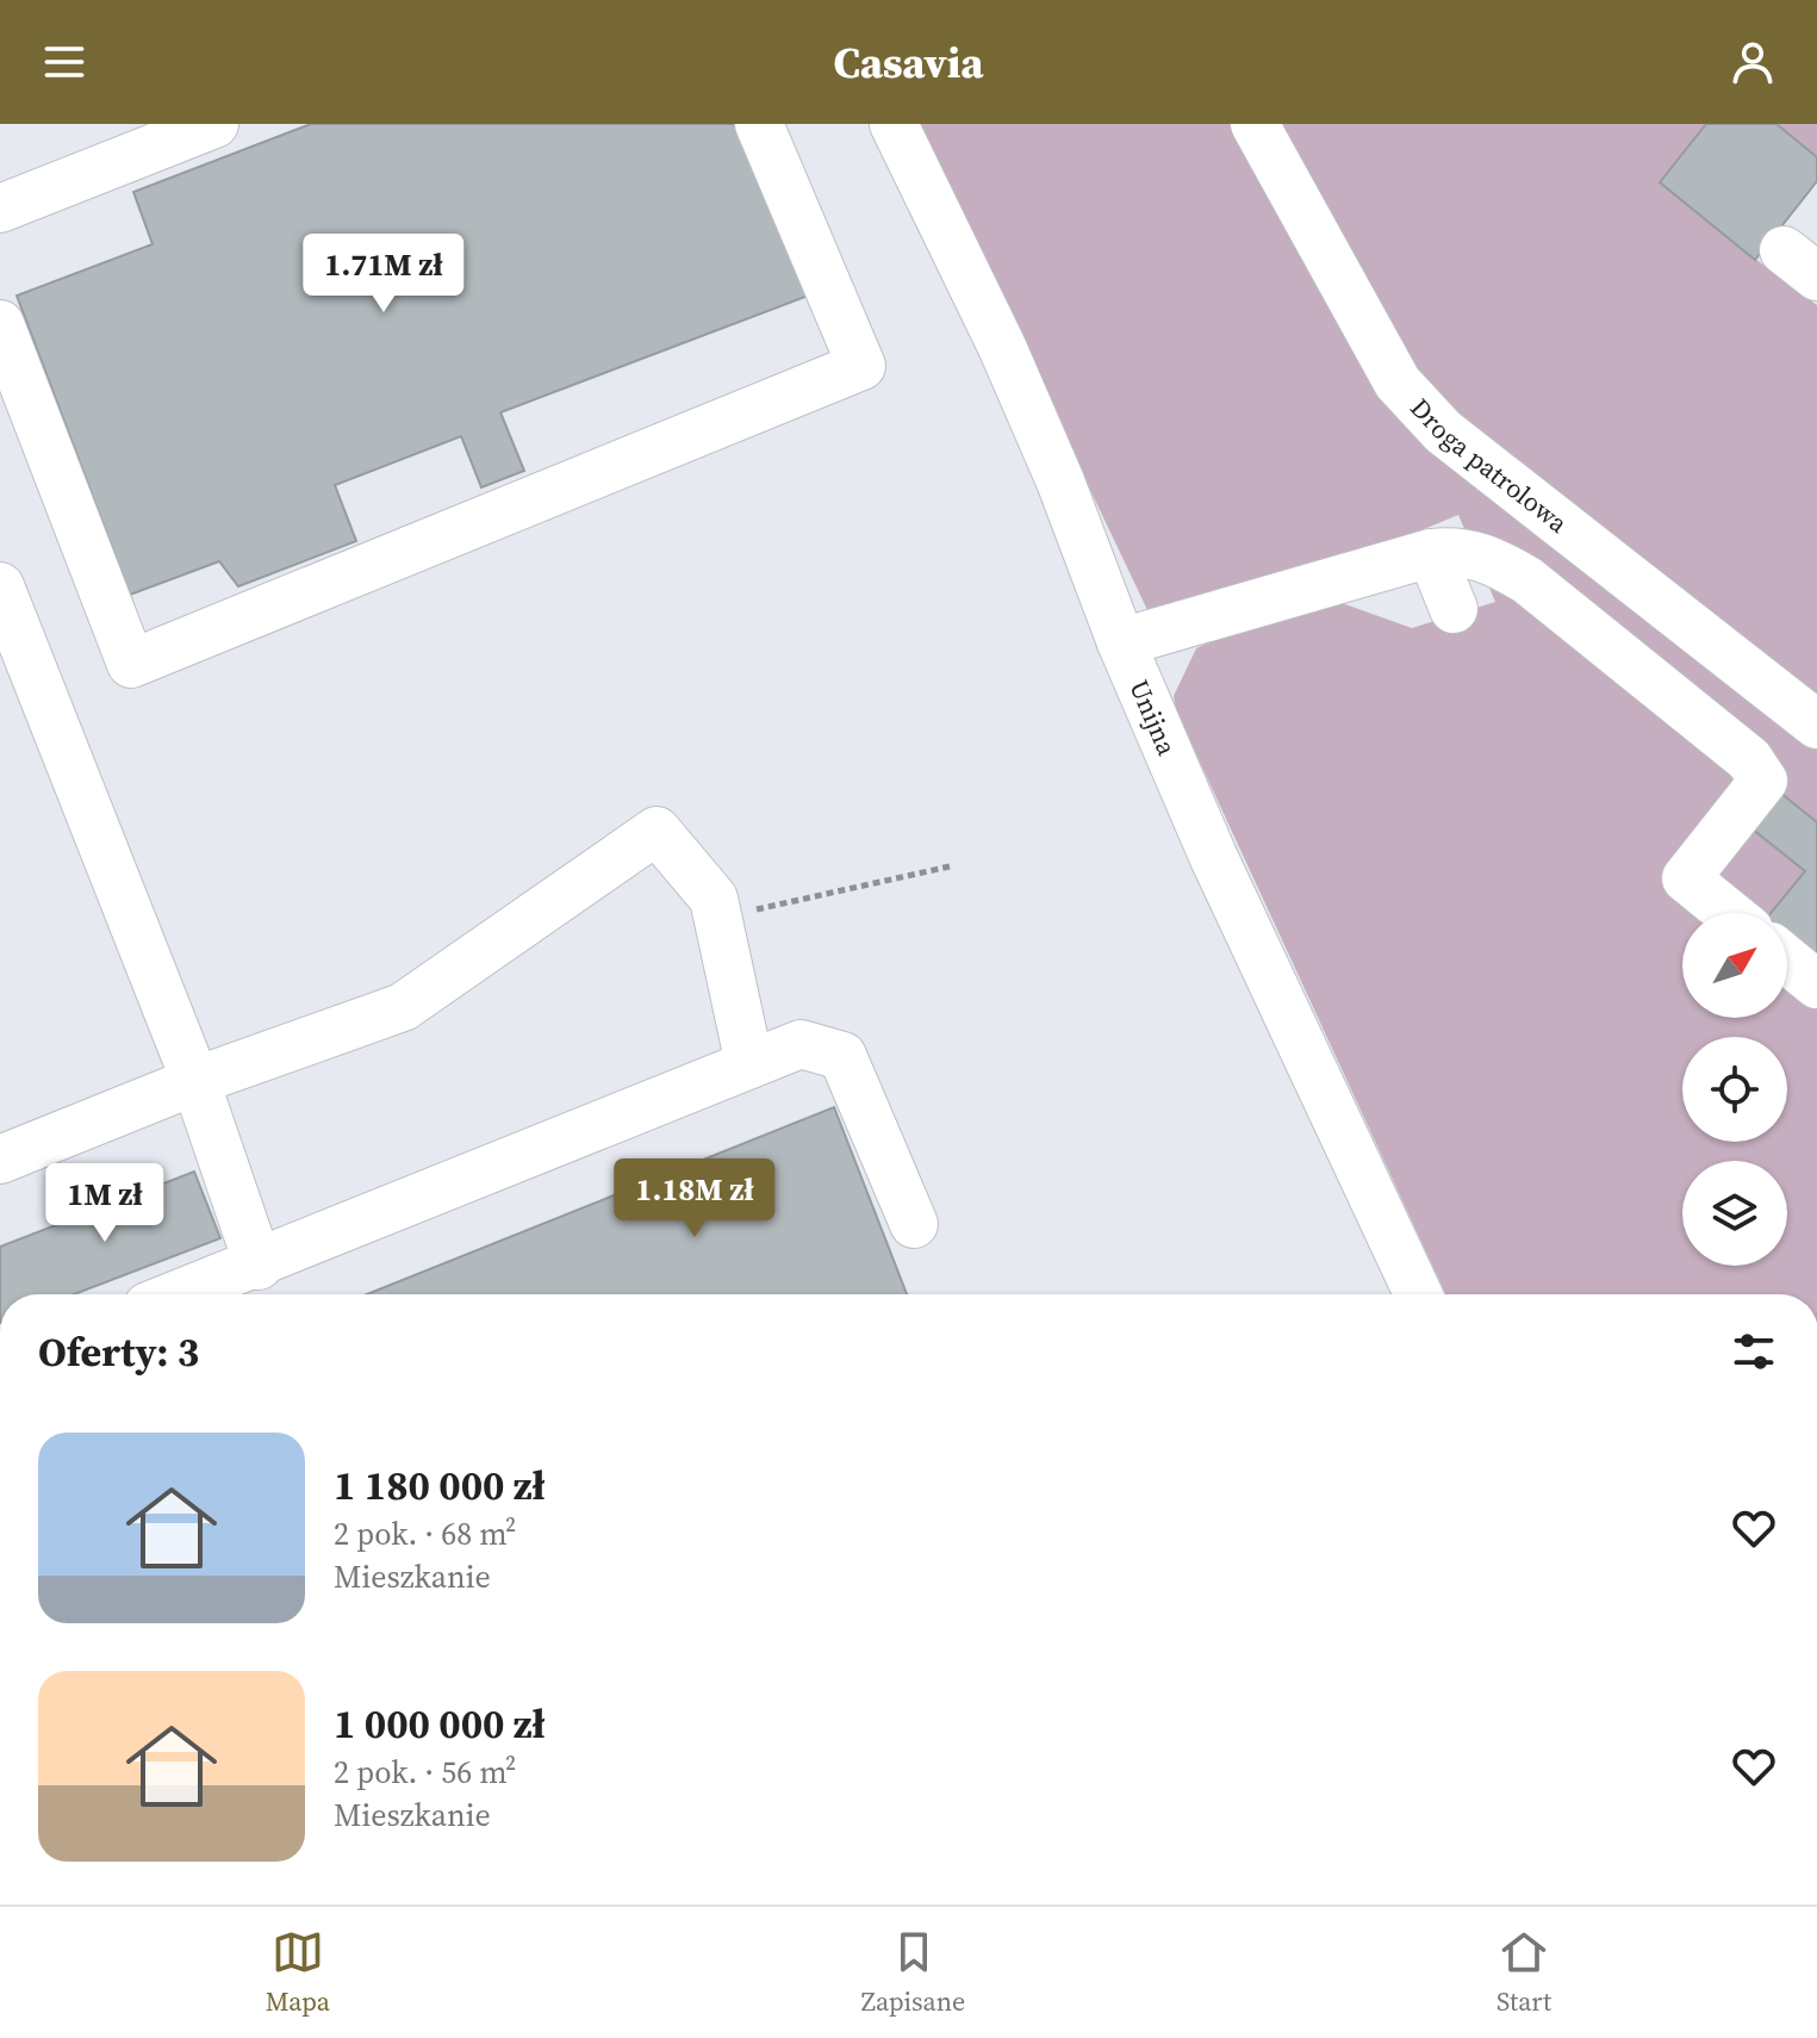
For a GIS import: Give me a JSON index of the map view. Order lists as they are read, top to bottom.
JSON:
{
  "streets": {
    "street": ["Droga patrolowa", "Unijna"]
  },
  "north": "top right",
  "page": {
    "header": "Casavia",
    "price": ["1.71M zł", "1.18M zł", "1M zł"],
    "heading": "Oferty: 3",
    "list": [
      {
        "name": "1 180 000 zł",
        "note": "2 pok. · 68 m² · Mieszkanie"
      },
      {
        "name": "1 000 000 zł",
        "note": "2 pok. · 56 m² · Mieszkanie"
      }
    ],
    "tabs": ["Mapa", "Zapisane", "Start"]
  }
}
